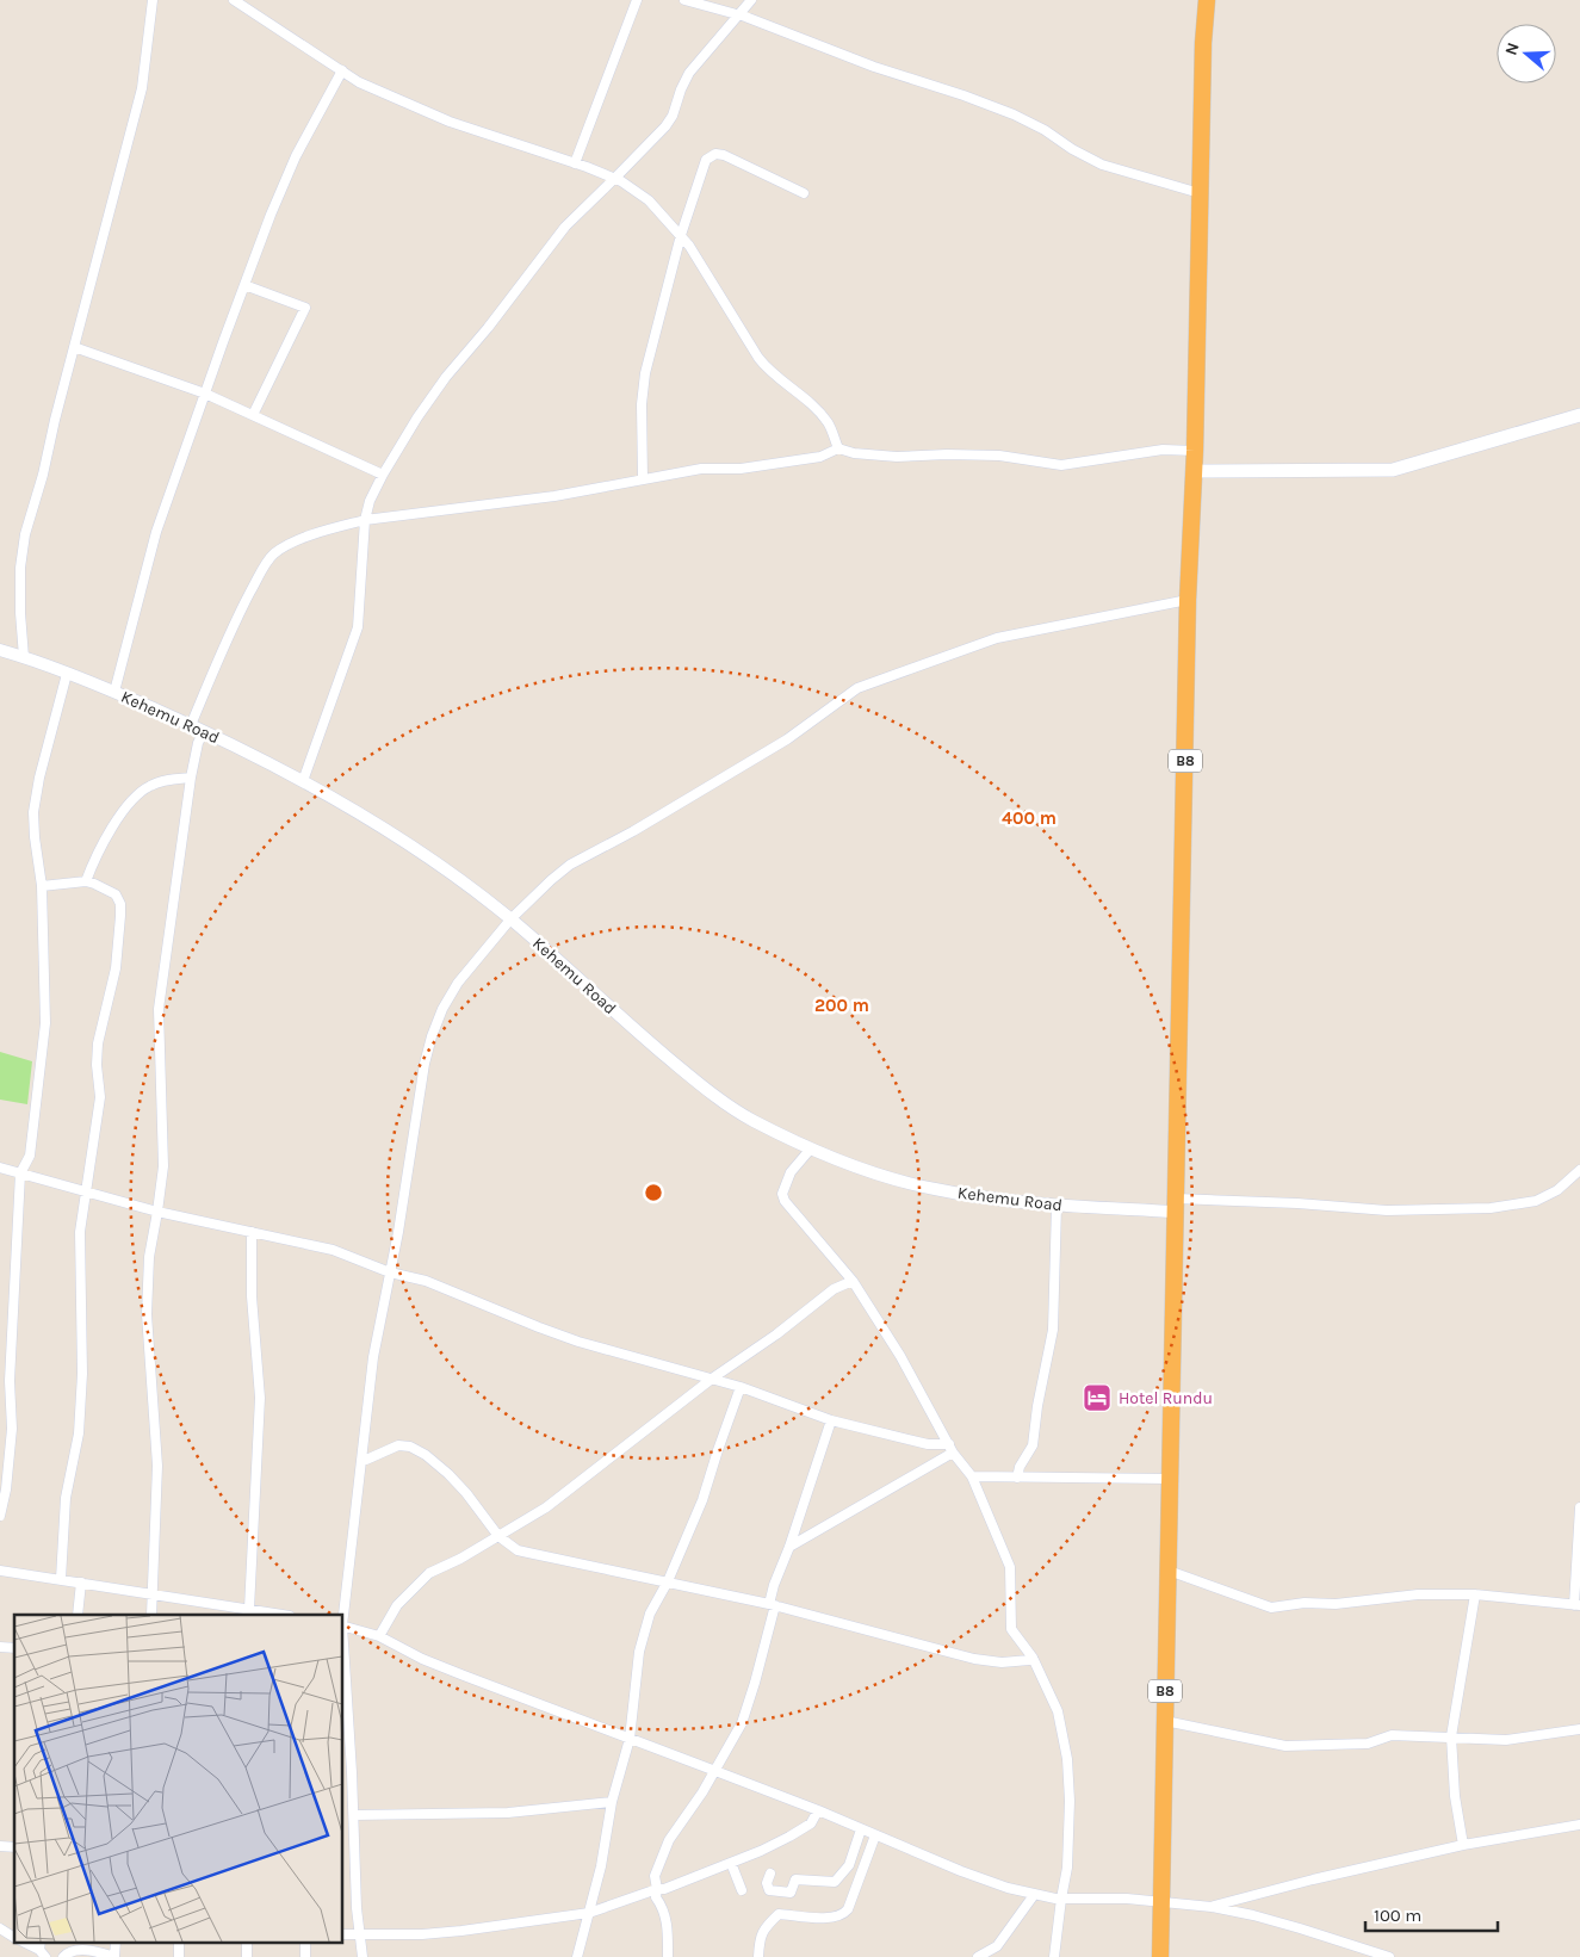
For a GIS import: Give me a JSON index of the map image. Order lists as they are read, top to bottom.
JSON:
{
  "streets": {
    "highway": ["B8"],
    "street": ["Kehemu Road"]
  },
  "crossings": [
    ["Kehemu Road", "B8"]
  ],
  "places": {
    "hotel": ["Hotel Rundu"]
  },
  "scale_bar": "100 m",
  "north": "left",
  "rings": ["400 m", "200 m"]
}
